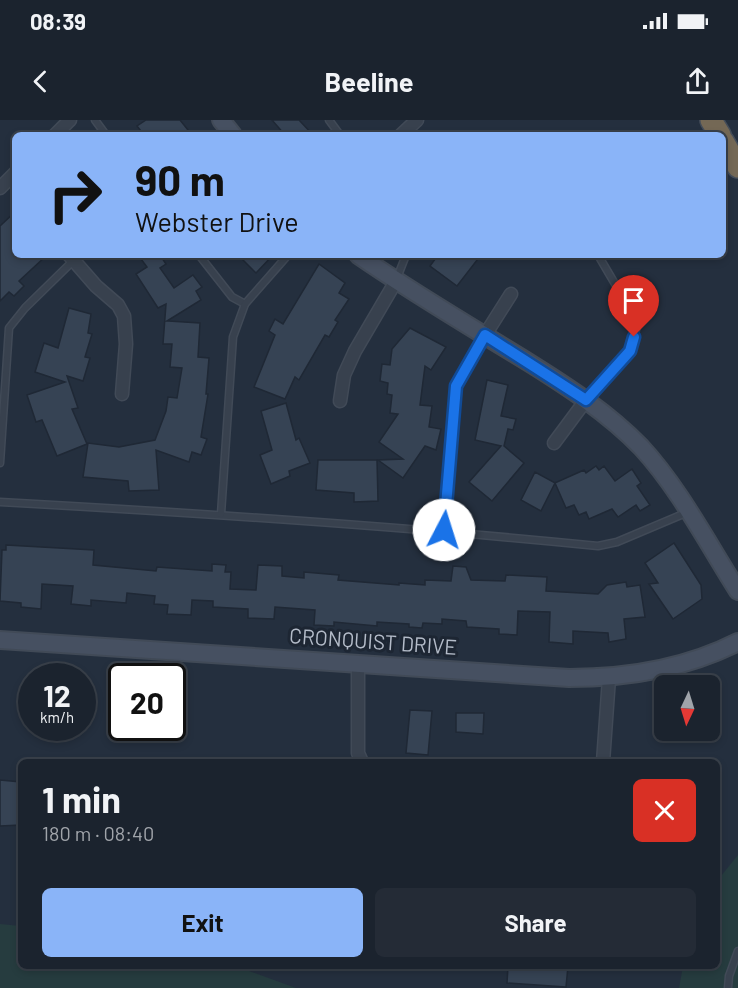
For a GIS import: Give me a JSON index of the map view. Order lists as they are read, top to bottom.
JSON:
{
  "streets": {
    "street": ["CRONQUIST DRIVE"]
  },
  "north": "bottom",
  "page": {
    "status": "08:39",
    "header": "Beeline",
    "turn": ["90 m", "Webster Drive"],
    "speed": "12 km/h",
    "limit": "20",
    "heading": ["1 min", "180 m · 08:40"],
    "buttons": ["Exit", "Share"]
  }
}
